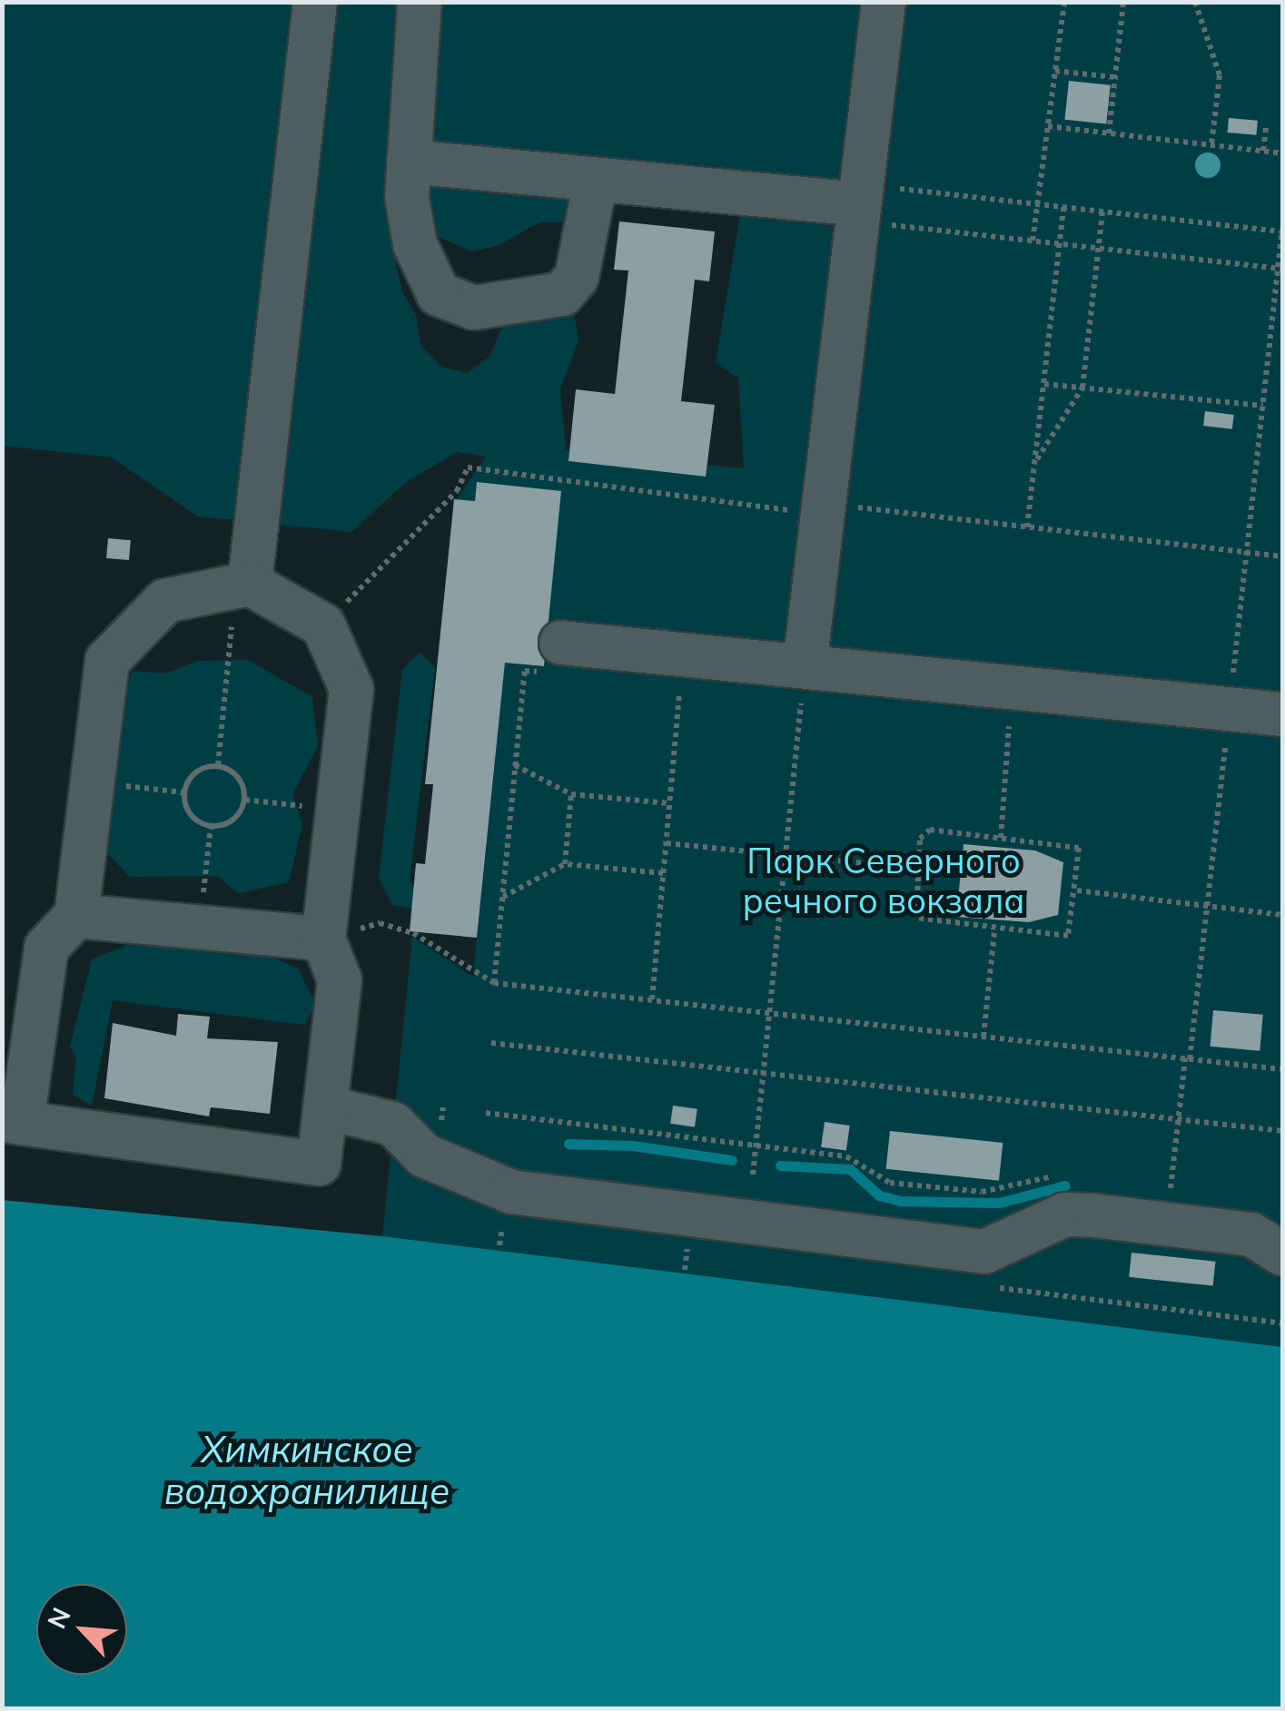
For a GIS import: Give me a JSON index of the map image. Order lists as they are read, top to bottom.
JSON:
{
  "water": ["Химкинское водохранилище"],
  "parks": ["Парк Северного речного вокзала"],
  "north": "top left"
}
